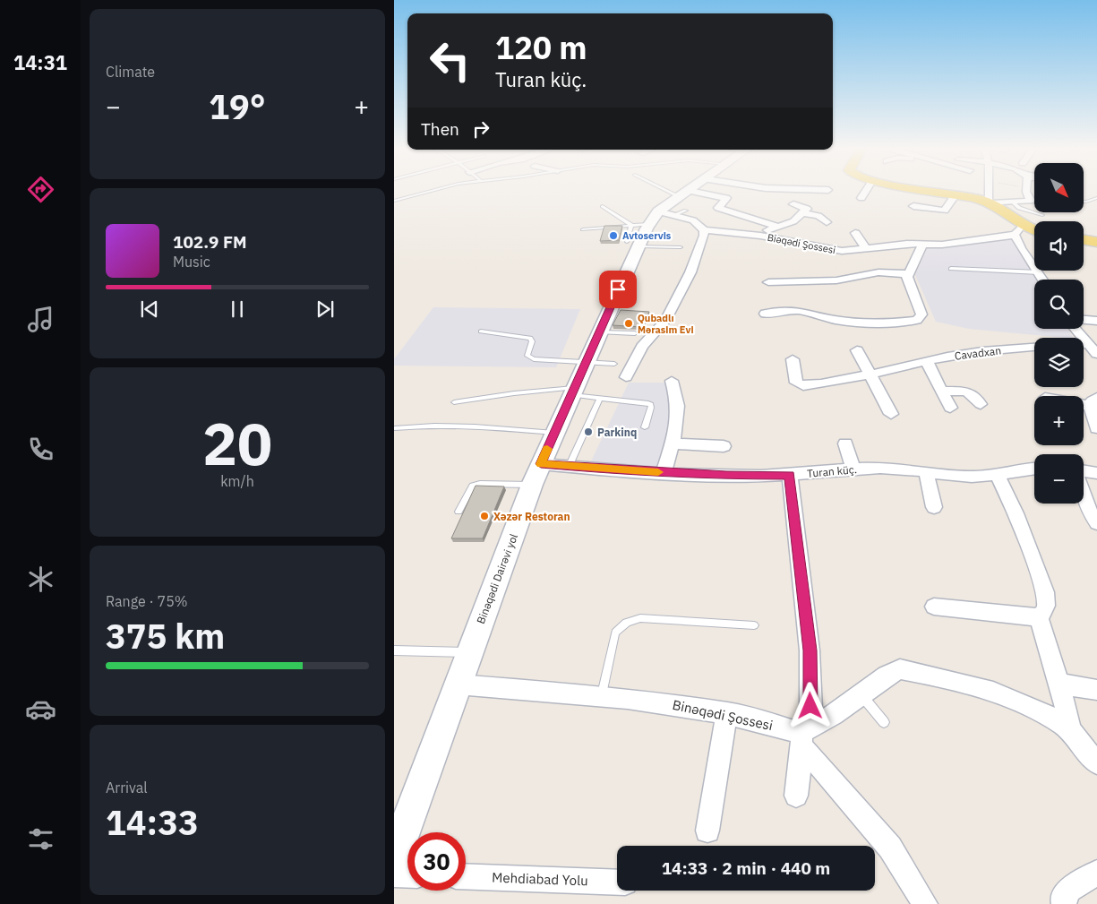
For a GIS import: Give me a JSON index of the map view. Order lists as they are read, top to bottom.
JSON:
{
  "streets": {
    "main road": ["Binəqədi Dairəvi yol"],
    "street": [
      "Biəqədi Şossesi",
      "Cavadxan",
      "Turan küç.",
      "Binəqədi Şossesi",
      "Mehdiabad Yolu"
    ]
  },
  "crossings": [
    ["Biəqədi Şossesi", "Binəqədi Dairəvi yol"],
    ["Turan küç.", "Binəqədi Dairəvi yol"],
    ["Binəqədi Dairəvi yol", "Binəqədi Şossesi"]
  ],
  "places": [
    "Avtoservis",
    "Qubadlı Mərasim Evi",
    "Parkinq",
    "Xəzər Restoran"
  ],
  "north": "bottom right",
  "page": {
    "tabs": "14:31",
    "tile": [
      "Climate",
      ["20", "km/h"],
      ["Range · 75%", "375 km"],
      ["Arrival", "14:33"]
    ],
    "turn": ["120 m", "Turan küç."],
    "heat": ["−", "19°", "+"],
    "then": "Then",
    "map_buttons": ["+", "−"],
    "song": ["102.9 FM", "Music"],
    "limit": "30",
    "trip": "14:33 · 2 min · 440 m"
  }
}
